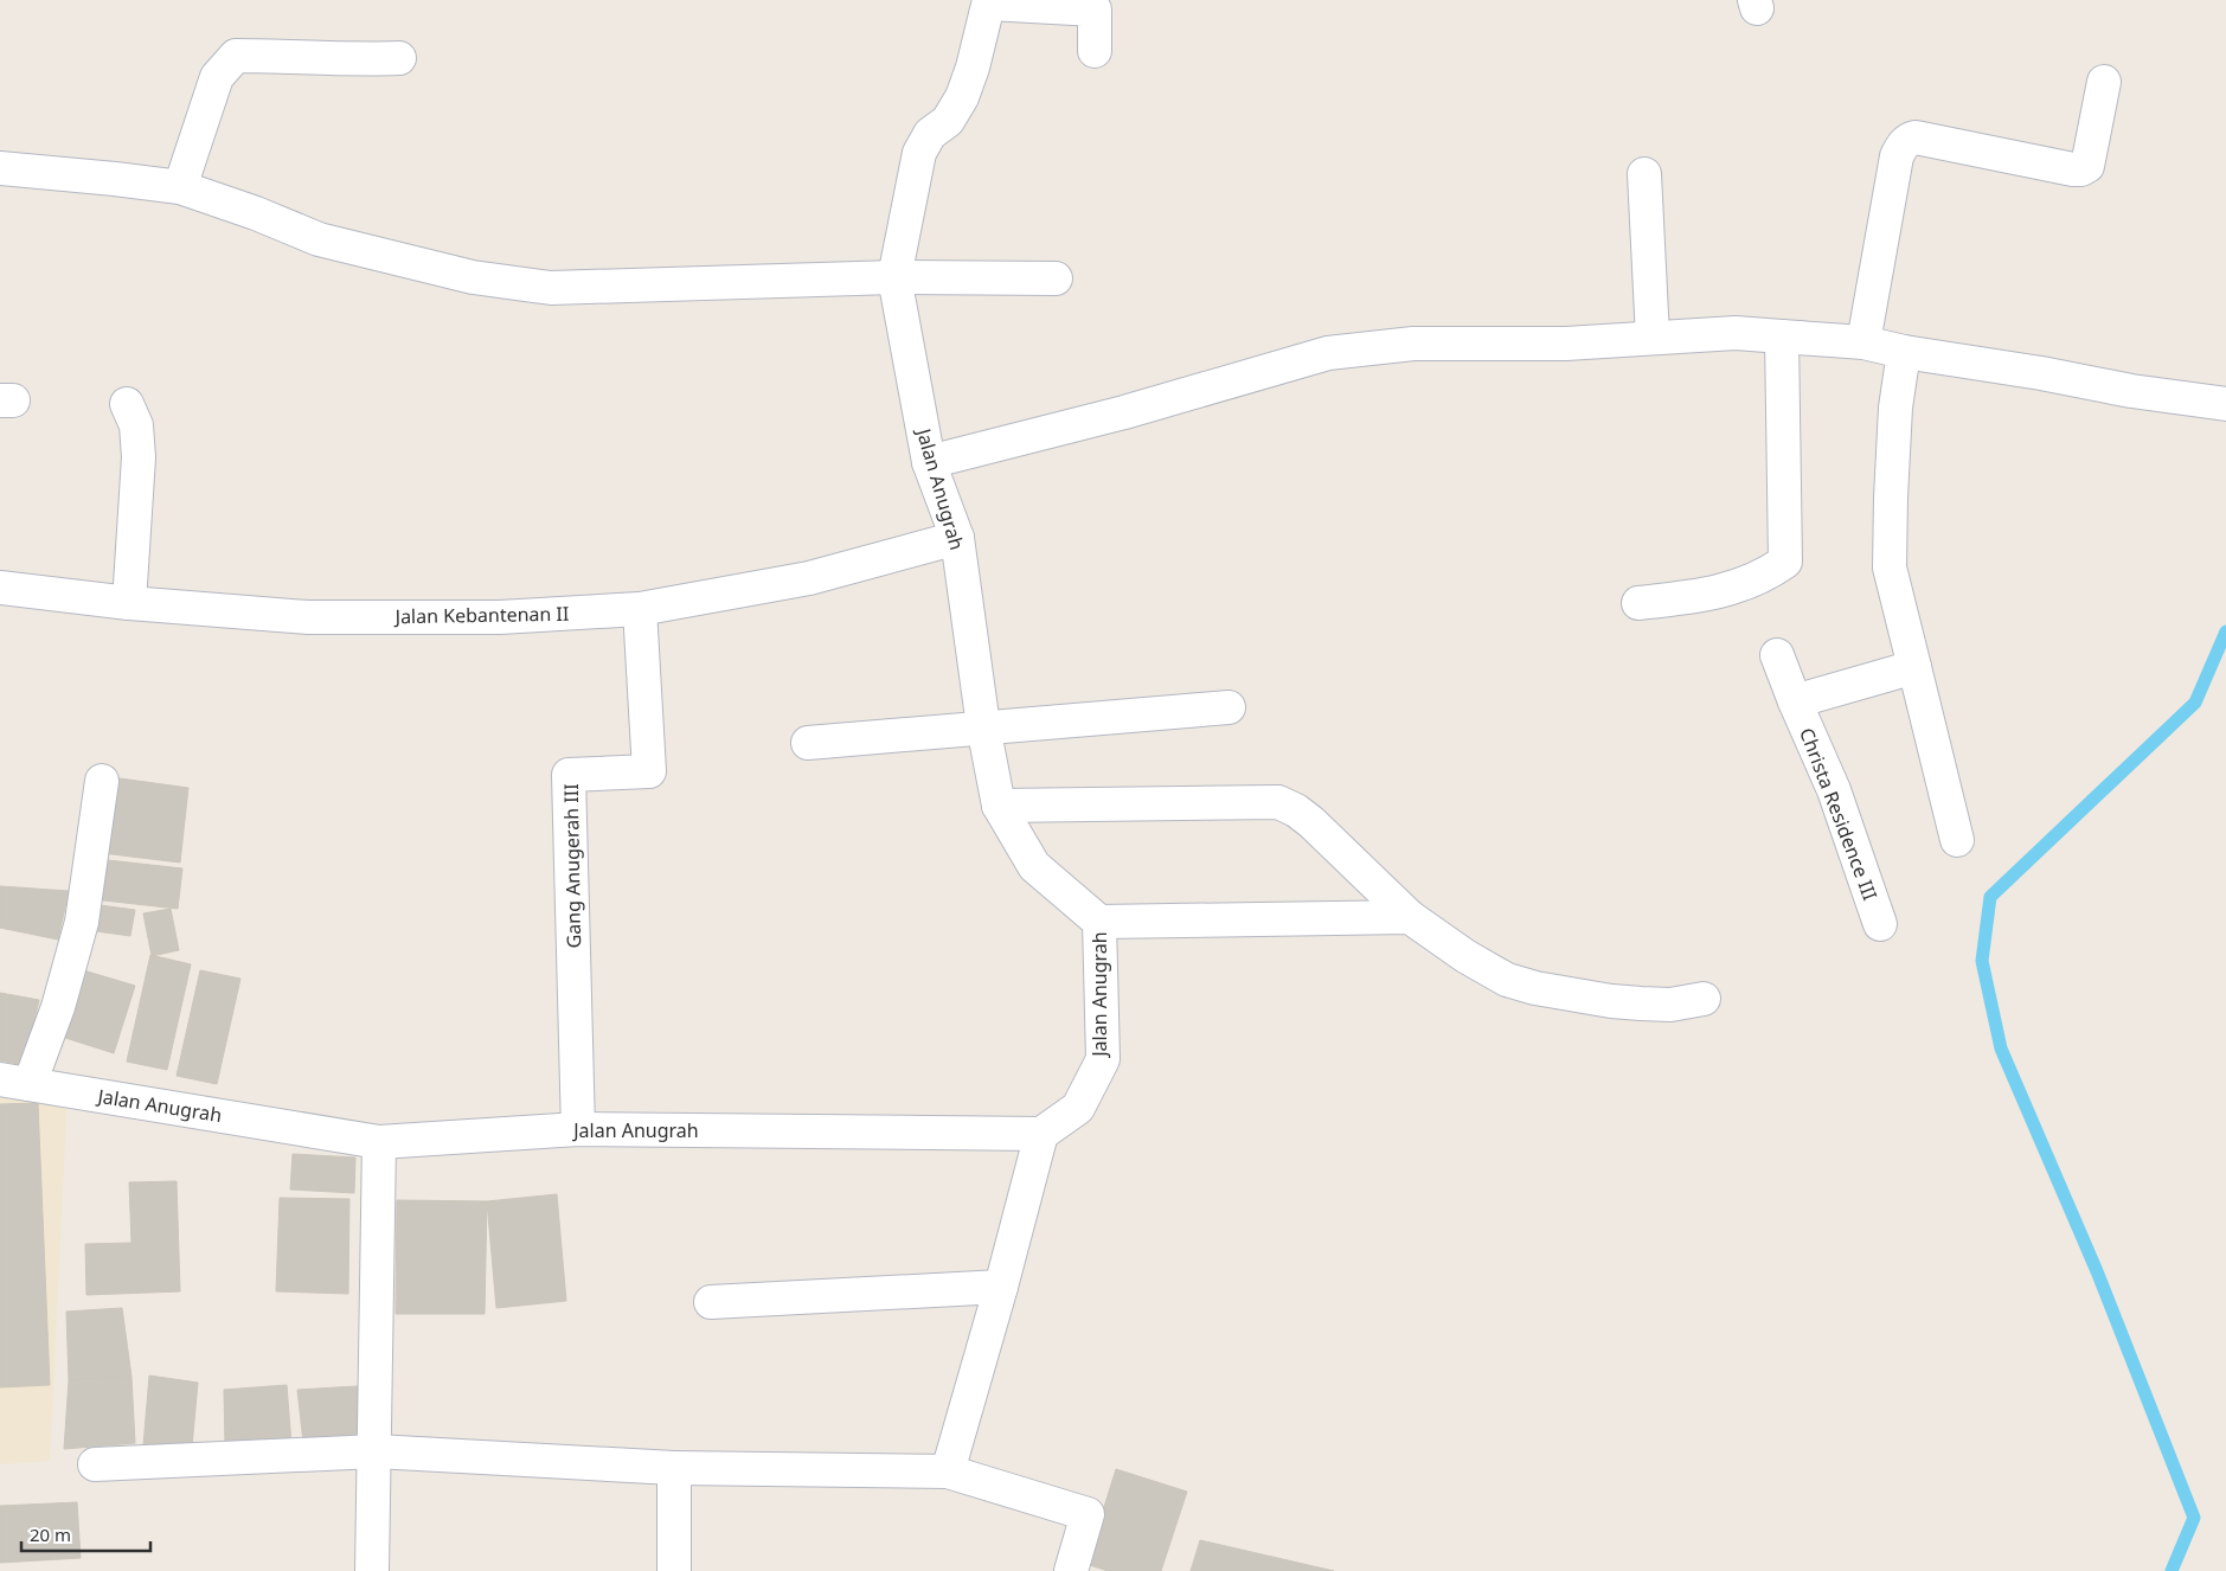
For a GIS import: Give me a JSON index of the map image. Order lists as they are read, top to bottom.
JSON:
{
  "streets": {
    "street": [
      "Jalan Anugrah",
      "Jalan Kebantenan II",
      "Christa Residence III",
      "Gang Anugerah III"
    ]
  },
  "crossings": [
    ["Jalan Anugrah", "Jalan Kebantenan II"],
    ["Jalan Anugrah", "Gang Anugerah III"],
    ["Jalan Kebantenan II", "Gang Anugerah III"]
  ],
  "scale_bar": "20 m"
}
